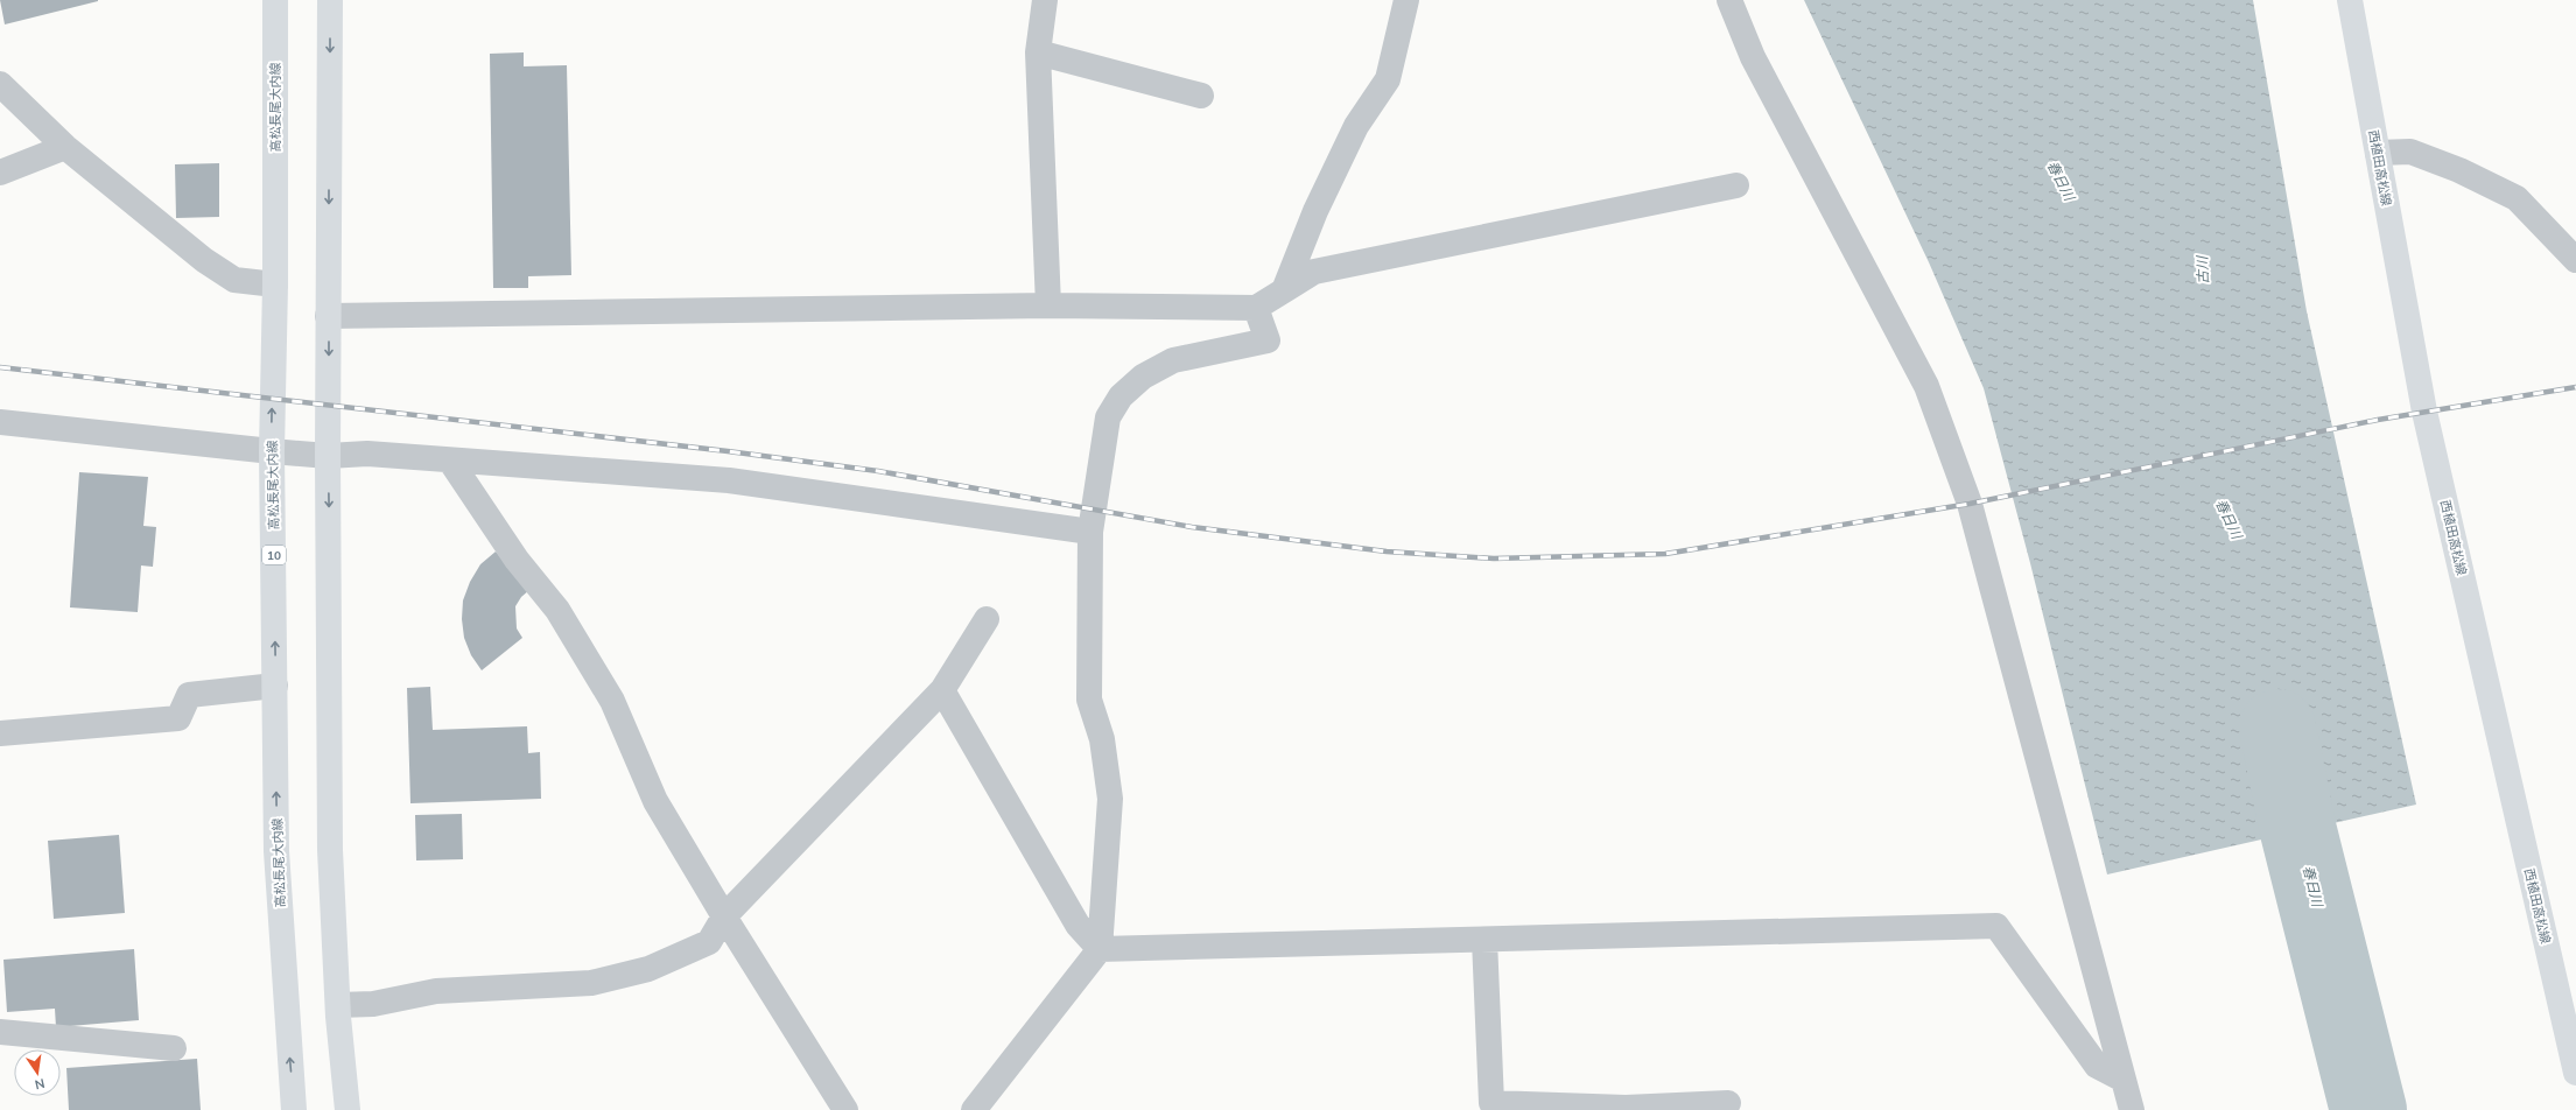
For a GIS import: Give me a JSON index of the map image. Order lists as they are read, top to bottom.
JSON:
{
  "streets": {
    "main road": ["高松長尾大内線", "西植田高松線", "10"]
  },
  "water": ["春日川", "古川"],
  "north": "bottom"
}
